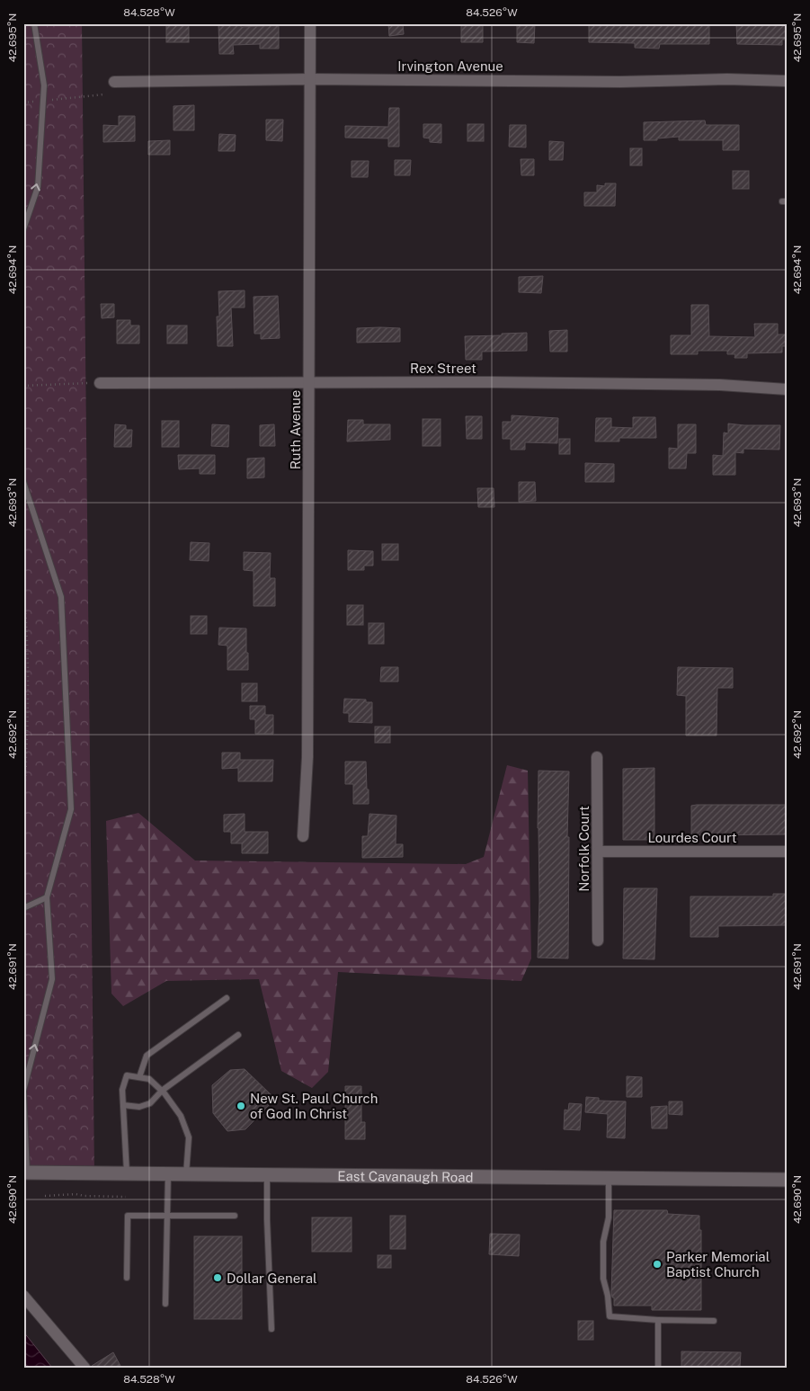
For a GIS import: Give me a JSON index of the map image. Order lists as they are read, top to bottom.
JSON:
{
  "streets": {
    "street": [
      "Irvington Avenue",
      "Rex Street",
      "Ruth Avenue",
      "Lourdes Court",
      "Norfolk Court",
      "East Cavanaugh Road"
    ]
  },
  "crossings": [
    ["Irvington Avenue", "Ruth Avenue"],
    ["Rex Street", "Ruth Avenue"],
    ["Lourdes Court", "Norfolk Court"]
  ],
  "places": ["New St. Paul Church of God In Christ", "Parker Memorial Baptist Church", "Dollar General"],
  "coordinates": [
    "84.528°W",
    "84.526°W",
    "42.695°N",
    "42.694°N",
    "42.693°N",
    "42.692°N",
    "42.691°N",
    "42.690°N"
  ]
}
